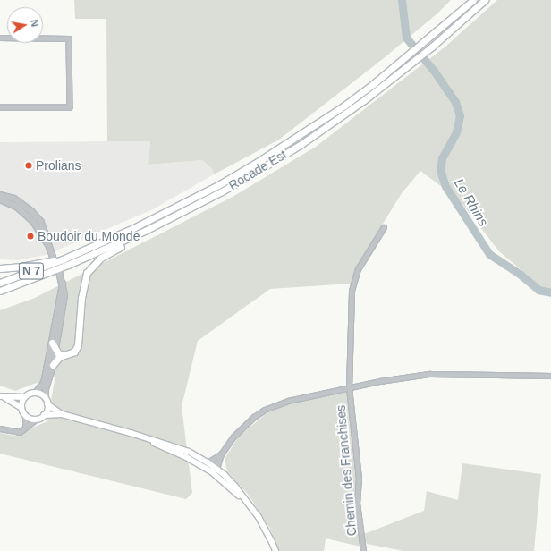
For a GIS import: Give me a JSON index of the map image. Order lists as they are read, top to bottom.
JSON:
{
  "streets": {
    "highway": ["Rocade Est", "N 7"],
    "street": ["Chemin des Franchises"]
  },
  "water": ["Le Rhins"],
  "places": ["Prolians", "Boudoir du Monde"],
  "north": "right"
}
